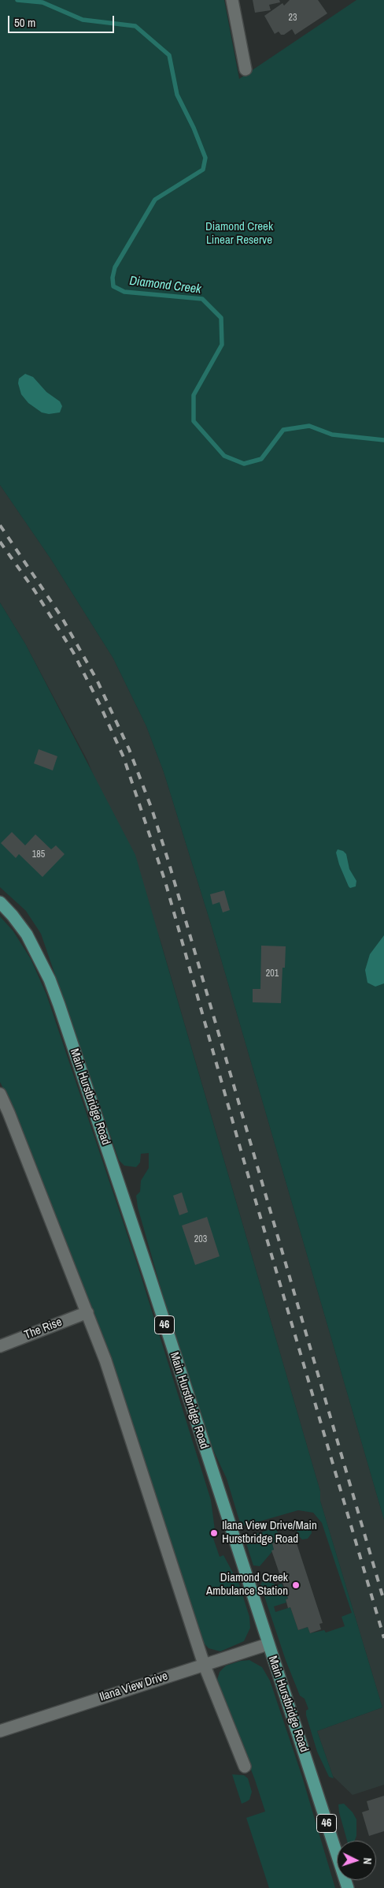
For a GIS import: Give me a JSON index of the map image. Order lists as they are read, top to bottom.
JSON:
{
  "streets": {
    "main road": ["Main Hurstbridge Road", "46"],
    "street": ["The Rise", "Ilana View Drive"]
  },
  "crossings": [
    ["Main Hurstbridge Road", "Ilana View Drive"]
  ],
  "water": ["Diamond Creek"],
  "parks": ["Diamond Creek Linear Reserve"],
  "places": ["Ilana View Drive/Main Hurstbridge Road", "Diamond Creek Ambulance Station"],
  "house_numbers": [
    "23",
    "185",
    "201",
    "203"
  ],
  "scale_bar": "50 m",
  "north": "right"
}
